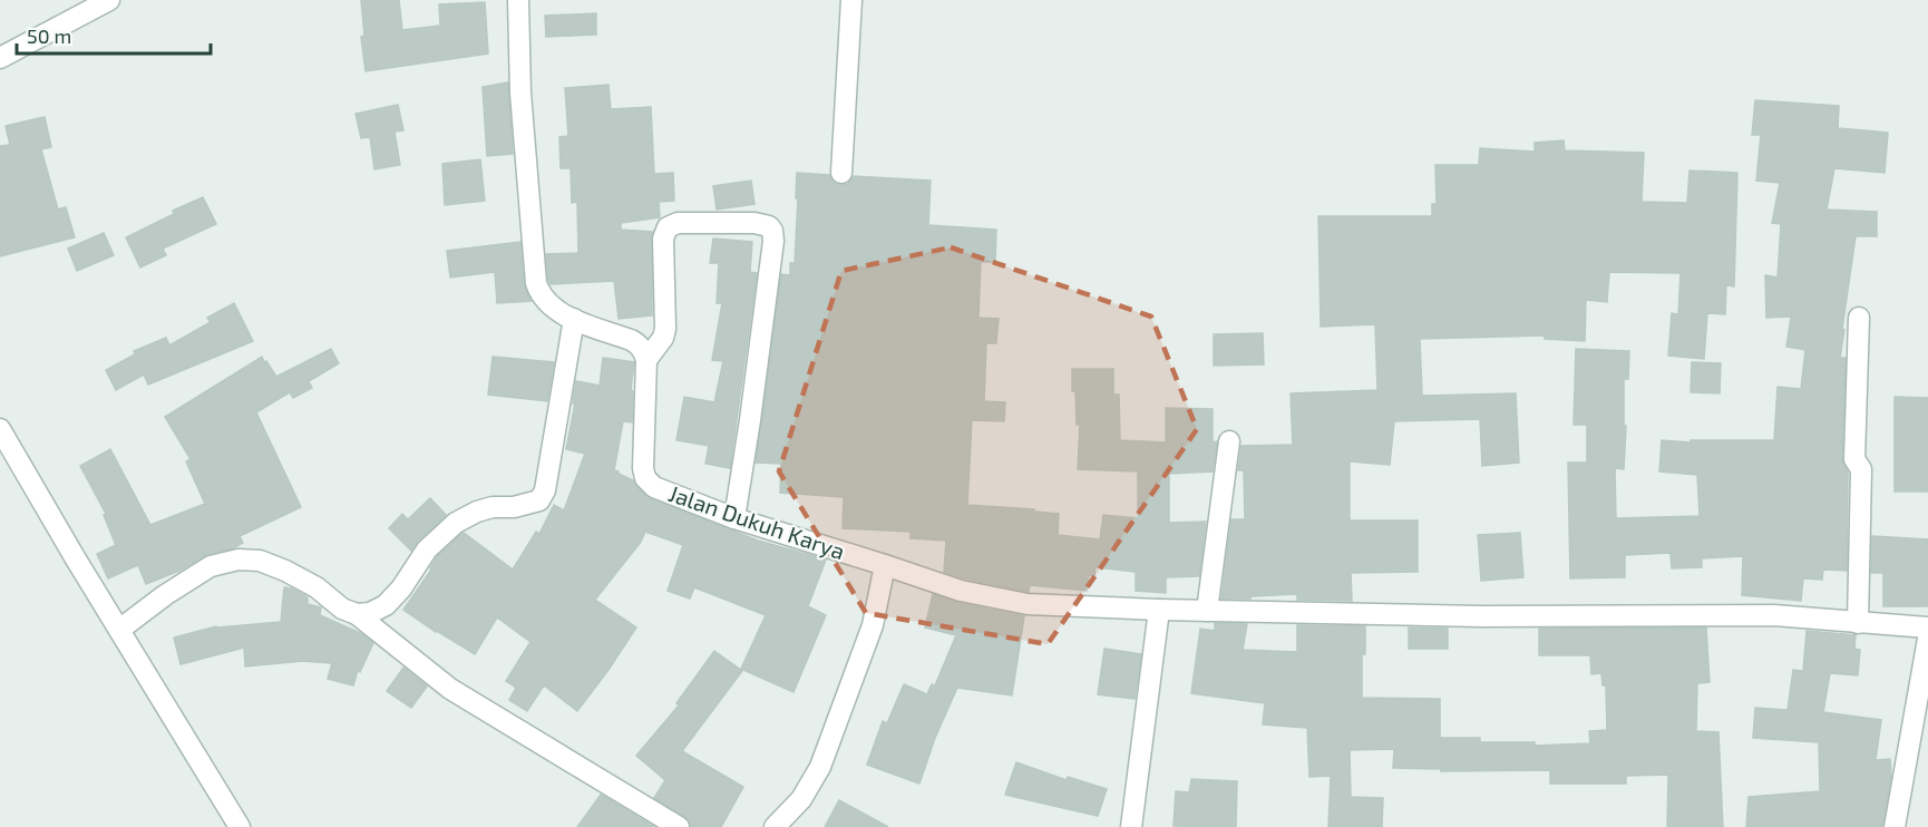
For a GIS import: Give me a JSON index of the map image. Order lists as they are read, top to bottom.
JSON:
{
  "streets": {
    "street": ["Jalan Dukuh Karya"]
  },
  "scale_bar": "50 m"
}
